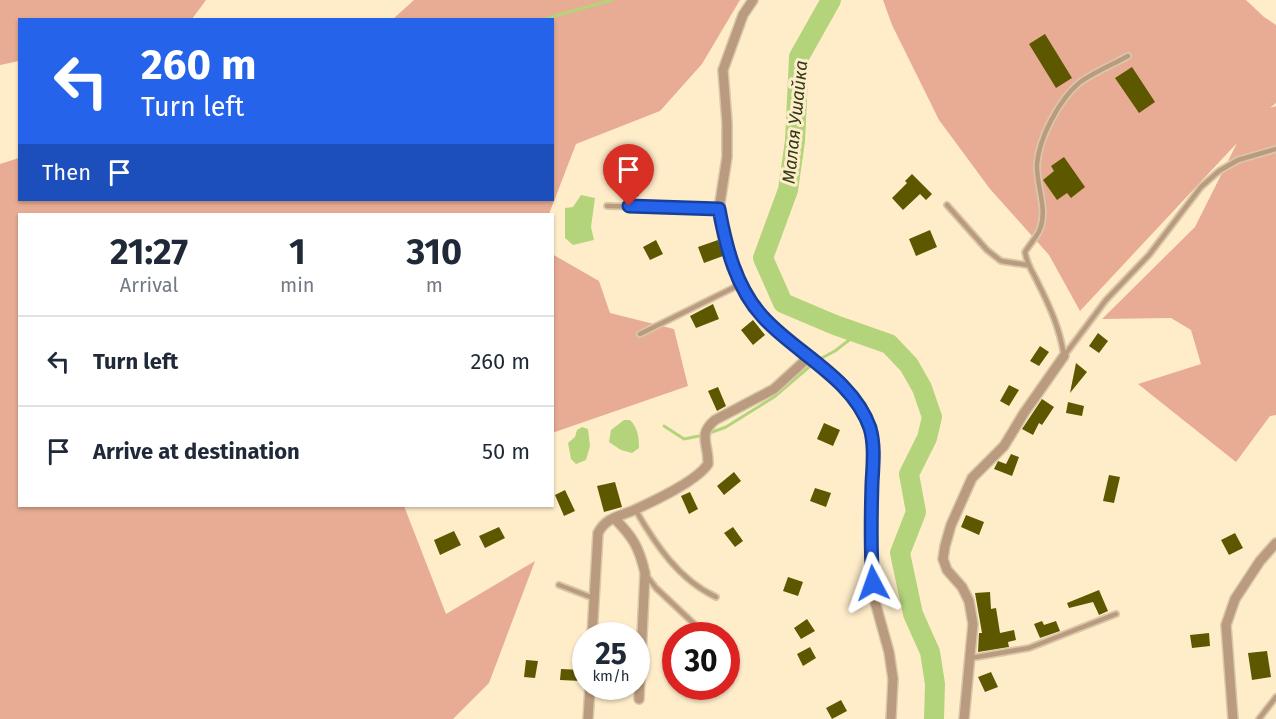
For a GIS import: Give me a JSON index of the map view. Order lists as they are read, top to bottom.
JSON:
{
  "water": ["Малая Ушайка"],
  "page": {
    "turn": ["260 m", "Turn left"],
    "then": "Then",
    "eta": [
      "21:27",
      "Arrival",
      "1",
      "min",
      "310",
      "m"
    ],
    "list": [
      {
        "name": "Turn left",
        "value": "260 m"
      },
      {
        "name": "Arrive at destination",
        "value": "50 m"
      }
    ],
    "speed": "25 km/h",
    "limit": "30"
  }
}
